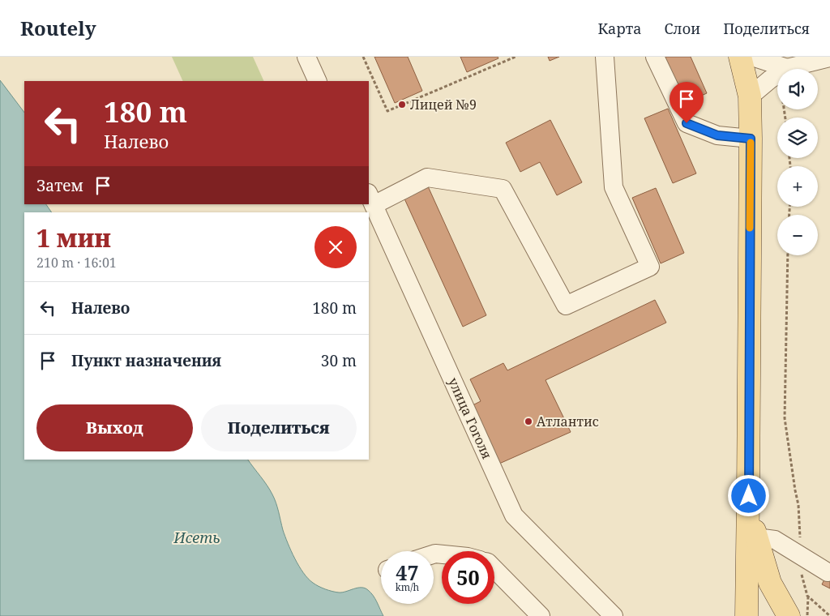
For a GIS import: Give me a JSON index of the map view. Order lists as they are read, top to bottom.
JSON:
{
  "streets": {
    "street": ["улица Гоголя"]
  },
  "water": ["Исеть"],
  "places": ["Лицей №9", "Атлантис"],
  "page": {
    "header": "Routely",
    "nav": ["Карта", "Слои", "Поделиться"],
    "map_buttons": ["+", "−"],
    "turn": ["180 m", "Налево"],
    "then": "Затем",
    "heading": ["1 мин", "210 m · 16:01"],
    "list": [
      {
        "name": "Налево",
        "value": "180 m"
      },
      {
        "name": "Пункт назначения",
        "value": "30 m"
      }
    ],
    "buttons": ["Выход", "Поделиться"],
    "speed": "47 km/h",
    "limit": "50"
  }
}
